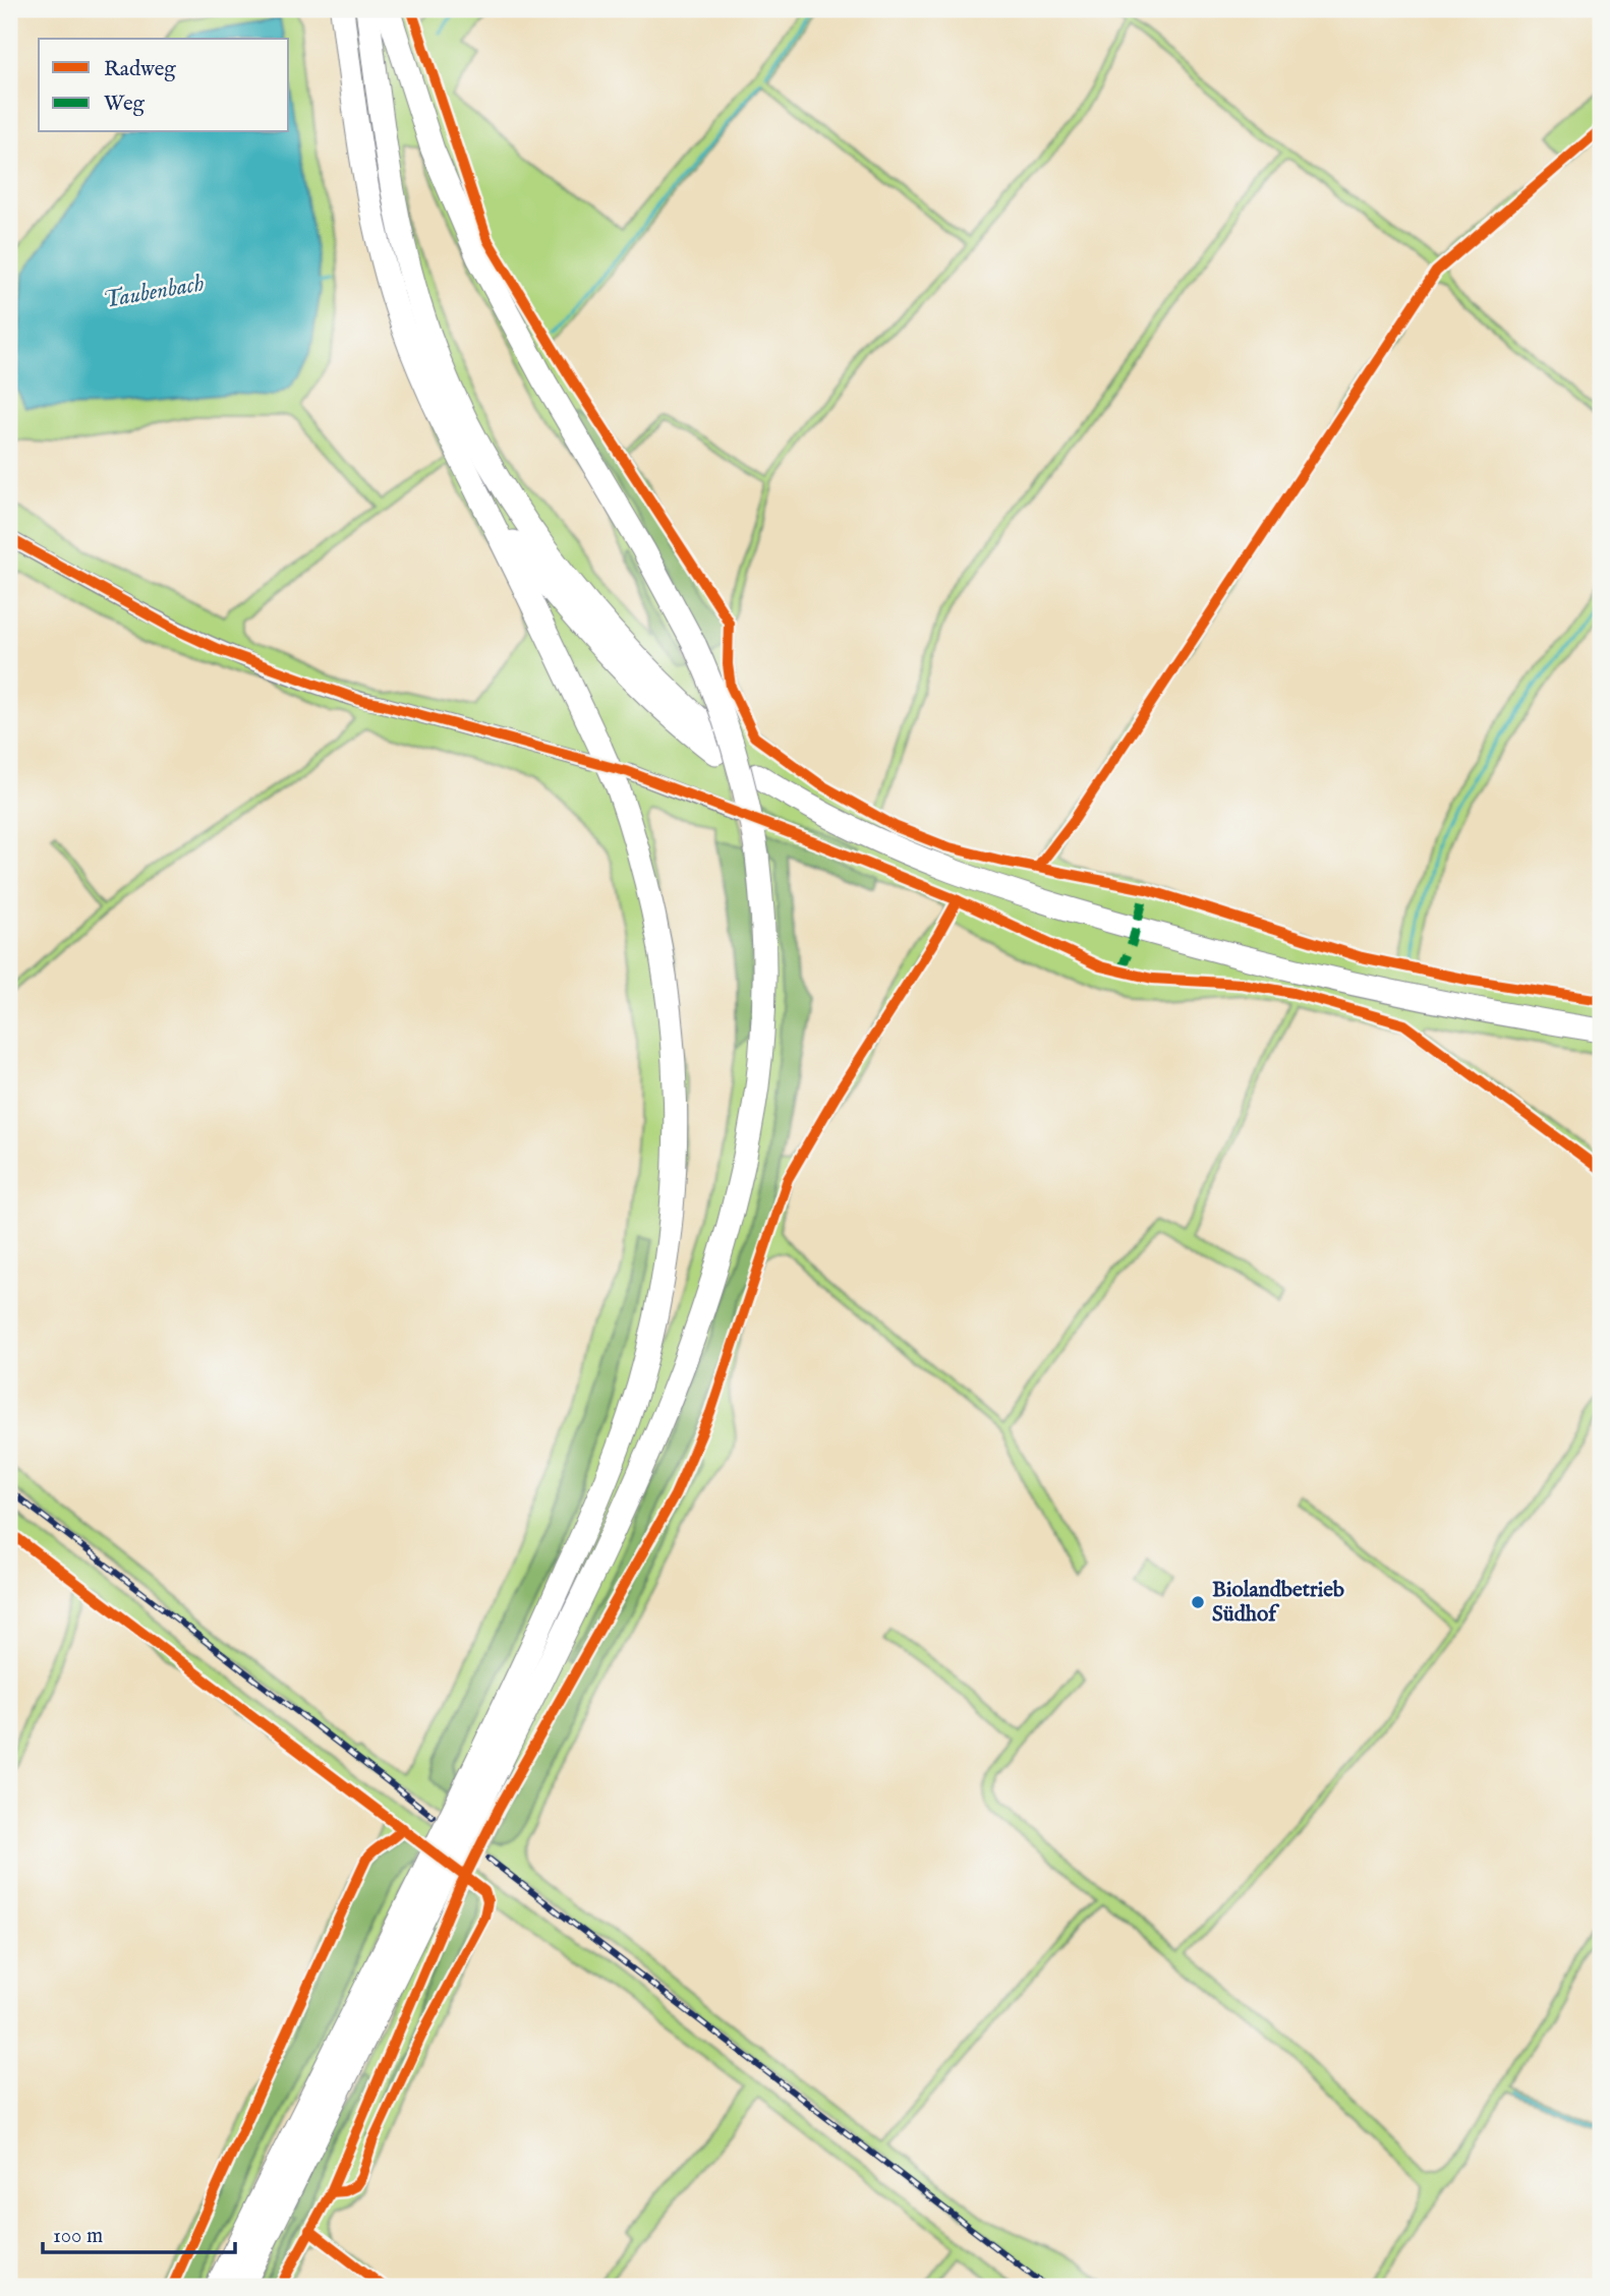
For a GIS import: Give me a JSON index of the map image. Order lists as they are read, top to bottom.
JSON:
{
  "water": ["Taubenbach"],
  "places": ["Biolandbetrieb Südhof"],
  "legend": ["Radweg", "Weg"],
  "scale_bar": "100 m"
}
